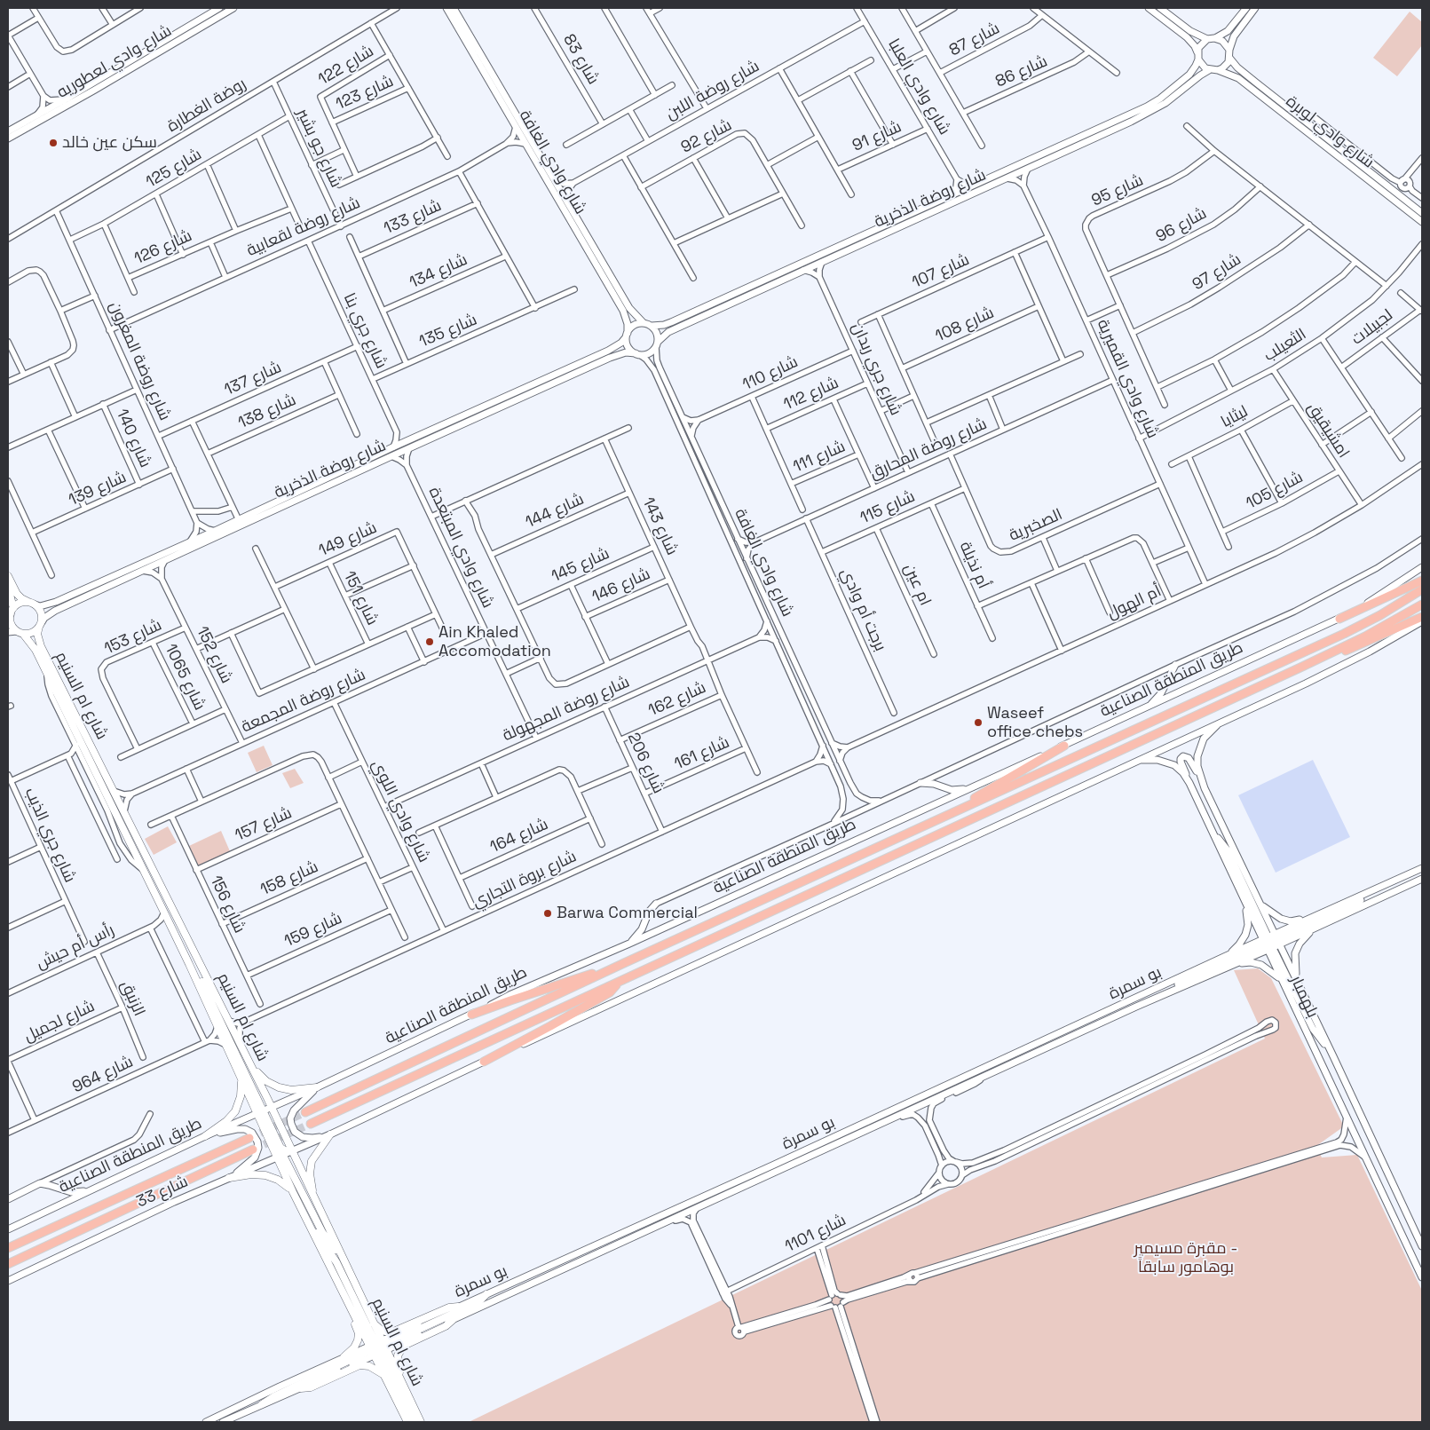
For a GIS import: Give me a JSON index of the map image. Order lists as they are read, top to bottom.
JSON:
{
  "streets": {
    "highway": ["طريق المنطقة الصناعية", "شارع 33"],
    "main road": ["شارع ام السنيم"],
    "street": [
      "شارع 87",
      "شارع 83",
      "شارع وادي لعطوريه",
      "شارع 122",
      "شارع 86",
      "شارع وادي العلبا",
      "شارع روضة اللبن",
      "شارع 123",
      "روضة الغطارة",
      "شارع وادي لوبرة",
      "شارع 92",
      "شارع 91",
      "شارع جو بشير",
      "شارع وادي الغافة",
      "شارع 125",
      "شارع 95",
      "شارع روضة الذخرية",
      "شارع 133",
      "شارع 96",
      "شارع روضة لقعابية",
      "شارع 126",
      "شارع 134",
      "شارع 107",
      "شارع 97",
      "شارع 108",
      "لجبيلات",
      "شارع جري بنا",
      "شارع 135",
      "الثعيلب",
      "شارع روضة المغرون",
      "شارع جري ربدان",
      "شارع 110",
      "شارع 137",
      "شارع وادي القميرية",
      "شارع 112",
      "شارع 138",
      "ليثايا",
      "امشيقيق",
      "شارع 140",
      "شارع روضة المحارق",
      "شارع 111",
      "شارع 139",
      "شارع 105",
      "شارع 115",
      "شارع 144",
      "الصخبرية",
      "شارع 143",
      "شارع 149",
      "شارع وادي المبتعدة",
      "شارع 145",
      "أم نذيلة",
      "ام عين",
      "شارع 146",
      "شارع 151",
      "أم الهول",
      "برجت أم وادي",
      "شارع 153",
      "شارع 152",
      "شارع 1065",
      "شارع 162",
      "شارع روضة المجمعة",
      "شارع روضة المجهولة",
      "شارع 161",
      "شارع 206",
      "شارع وادي اللوي",
      "شارع 157",
      "شارع جري الذيب",
      "شارع 164",
      "شارع 158",
      "شارع بروة التجاري",
      "شارع 156",
      "شارع 159",
      "رأس أم حيش",
      "بو سمرة",
      "بلهمبار",
      "الزنبق",
      "شارع لجميل",
      "شارع 964",
      "شارع 1101"
    ]
  },
  "crossings": [
    ["شارع 122", "شارع 123"],
    ["شارع 122", "روضة الغطارة"],
    ["شارع وادي العلبا", "شارع روضة اللبن"],
    ["شارع وادي العلبا", "شارع 91"],
    ["روضة الغطارة", "شارع جو بشير"],
    ["روضة الغطارة", "شارع روضة المغرون"],
    ["شارع وادي لوبرة", "شارع روضة الذخرية"],
    ["شارع جو بشير", "شارع 125"],
    ["شارع جو بشير", "شارع روضة لقعابية"],
    ["شارع وادي الغافة", "شارع روضة الذخرية"],
    ["شارع وادي الغافة", "شارع روضة لقعابية"],
    ["شارع وادي الغافة", "طريق المنطقة الصناعية"],
    ["شارع 125", "شارع 126"],
    ["شارع 125", "شارع روضة المغرون"],
    ["شارع 95", "شارع 96"],
    ["شارع 95", "شارع 97"],
    ["شارع روضة الذخرية", "شارع ام السنيم"],
    ["شارع روضة لقعابية", "شارع 126"],
    ["شارع روضة لقعابية", "شارع جري بنا"],
    ["شارع روضة لقعابية", "شارع روضة المغرون"],
    ["شارع 107", "شارع وادي القميرية"],
    ["شارع جري بنا", "شارع 135"],
    ["شارع جري بنا", "شارع 137"],
    ["الثعيلب", "شارع وادي القميرية"],
    ["الثعيلب", "امشيقيق"],
    ["شارع روضة المغرون", "شارع 137"],
    ["شارع روضة المغرون", "شارع 139"],
    ["شارع جري ربدان", "شارع 110"],
    ["شارع جري ربدان", "شارع 112"],
    ["شارع جري ربدان", "شارع روضة المحارق"],
    ["شارع 110", "شارع 111"],
    ["شارع وادي القميرية", "شارع روضة المحارق"],
    ["شارع وادي القميرية", "الصخبرية"],
    ["شارع وادي القميرية", "أم الهول"],
    ["شارع 112", "شارع 111"],
    ["ليثايا", "امشيقيق"],
    ["امشيقيق", "شارع 105"],
    ["امشيقيق", "أم الهول"],
    ["شارع 140", "شارع 139"],
    ["شارع روضة المحارق", "الصخبرية"],
    ["شارع روضة المحارق", "برجت أم وادي"],
    ["شارع 115", "الصخبرية"],
    ["شارع 115", "أم نذيلة"],
    ["شارع 115", "ام عين"],
    ["شارع 115", "برجت أم وادي"],
    ["شارع 144", "شارع 143"],
    ["شارع 143", "شارع 145"],
    ["شارع 143", "شارع 146"],
    ["شارع 143", "شارع 162"],
    ["شارع 143", "شارع روضة المجهولة"],
    ["شارع 143", "شارع 161"],
    ["شارع 149", "شارع 151"],
    ["شارع وادي المبتعدة", "شارع روضة المجمعة"],
    ["شارع وادي المبتعدة", "شارع روضة المجهولة"],
    ["شارع 153", "شارع 152"],
    ["شارع 153", "شارع 1065"],
    ["شارع 152", "شارع روضة المجمعة"],
    ["طريق المنطقة الصناعية", "شارع ام السنيم"],
    ["شارع ام السنيم", "شارع جري الذيب"],
    ["شارع ام السنيم", "شارع بروة التجاري"],
    ["شارع ام السنيم", "رأس أم حيش"],
    ["شارع ام السنيم", "بو سمرة"],
    ["شارع ام السنيم", "شارع 33"],
    ["شارع 162", "شارع 206"],
    ["شارع روضة المجمعة", "شارع وادي اللوي"],
    ["شارع روضة المجهولة", "شارع 206"],
    ["شارع روضة المجهولة", "شارع وادي اللوي"],
    ["شارع 161", "شارع 206"],
    ["شارع 206", "شارع بروة التجاري"],
    ["شارع وادي اللوي", "شارع بروة التجاري"],
    ["شارع 157", "شارع 156"],
    ["شارع 158", "شارع 156"],
    ["شارع 156", "شارع 159"],
    ["رأس أم حيش", "الزنبق"],
    ["بو سمرة", "بلهمبار"],
    ["الزنبق", "شارع لجميل"]
  ],
  "parks": ["مقبرة مسيمير - بوهامور سابقاً"],
  "places": [
    "سكن عين خالد",
    "Ain Khaled Accomodation",
    "Waseef office chebs",
    "Barwa Commercial"
  ]
}
